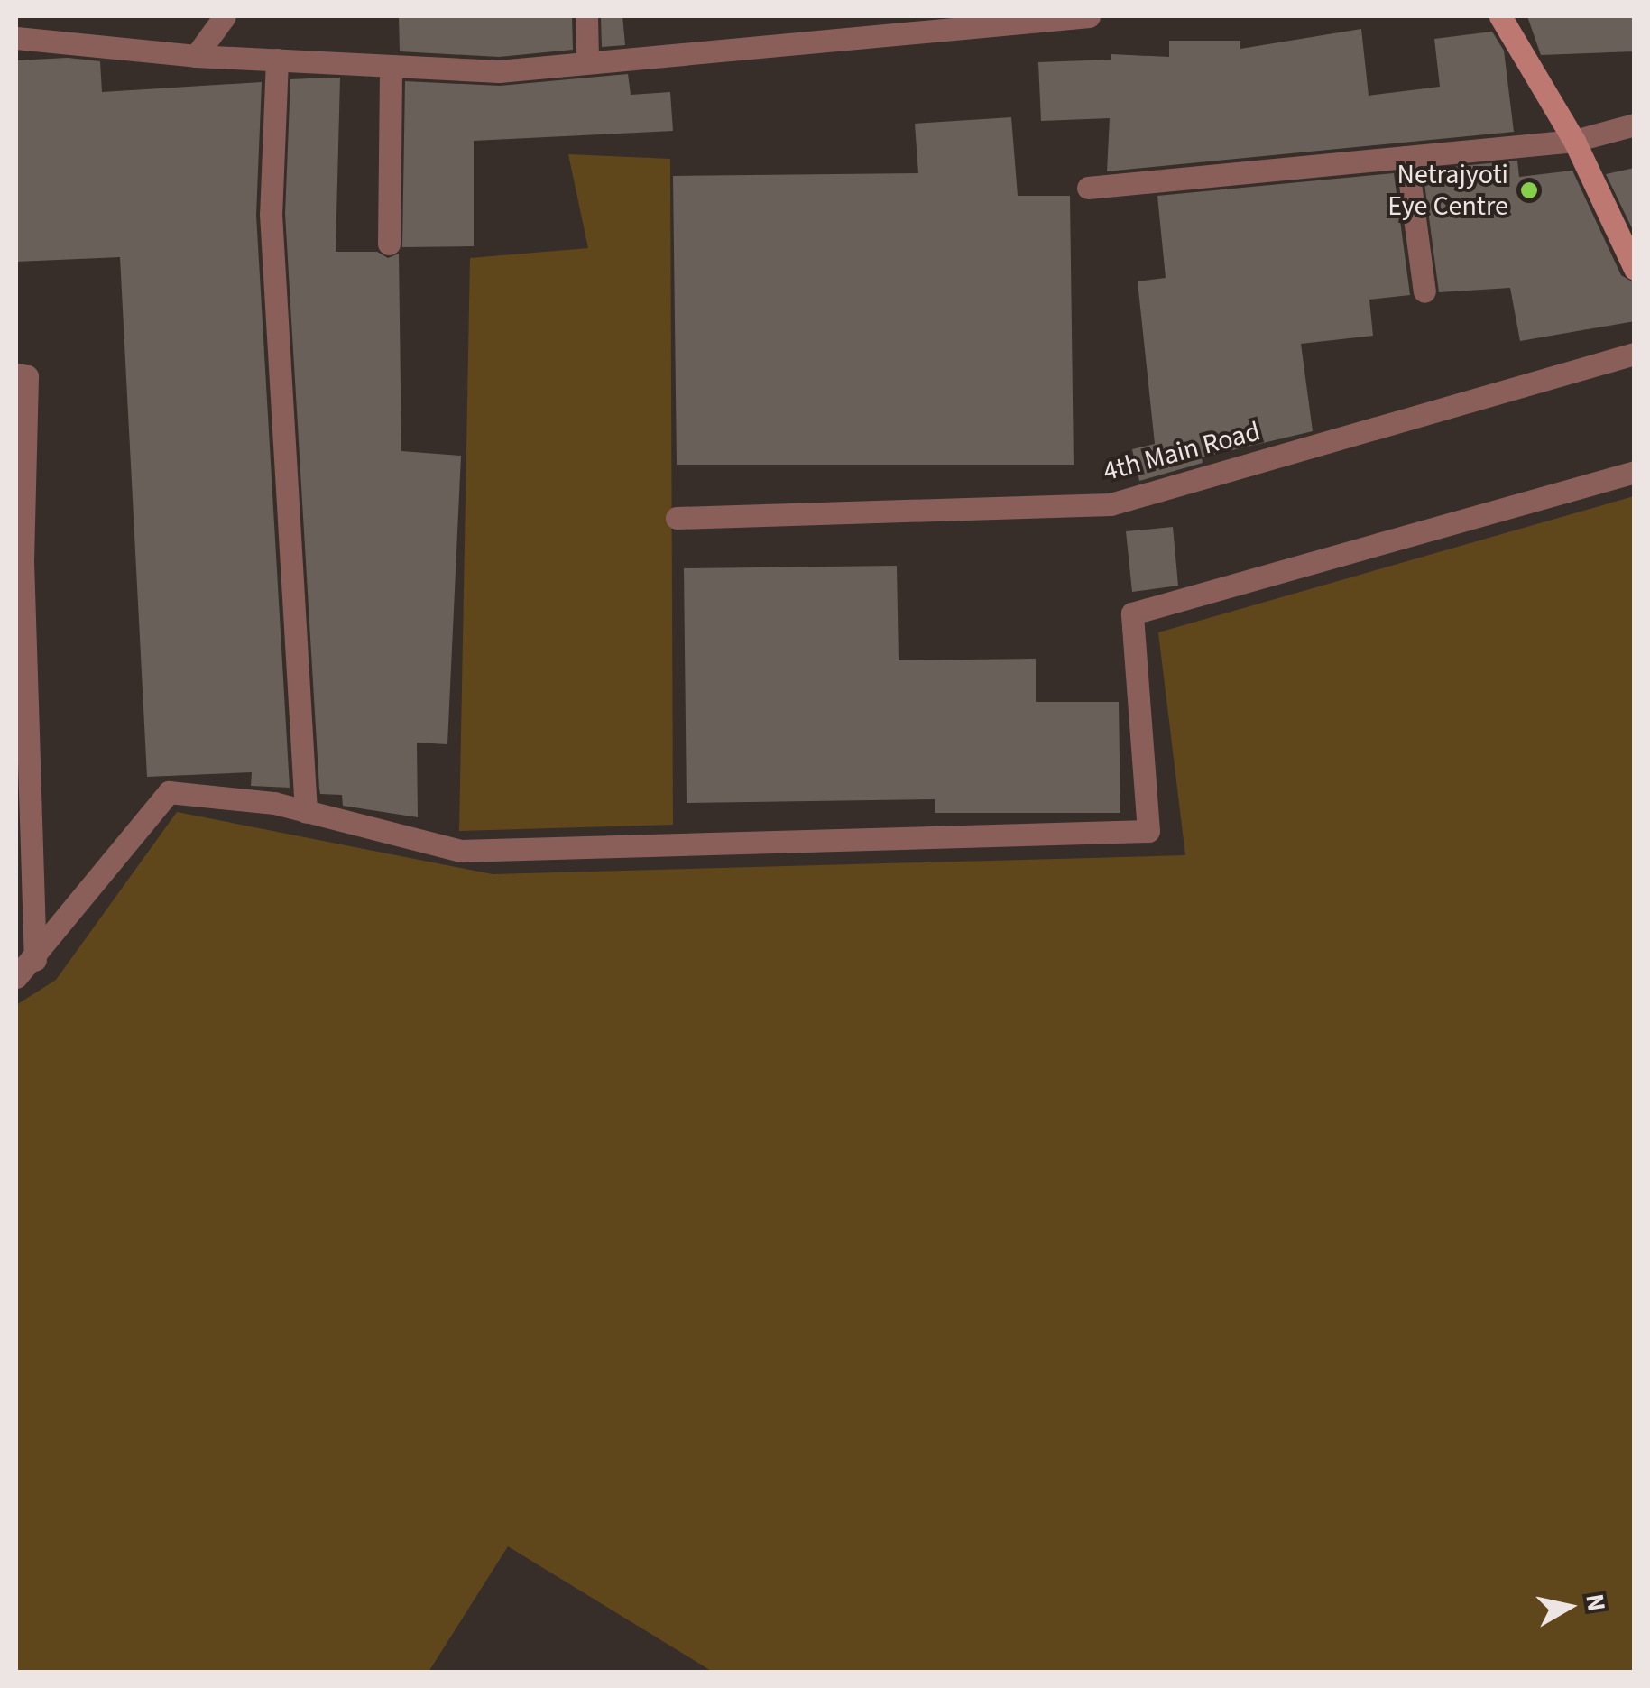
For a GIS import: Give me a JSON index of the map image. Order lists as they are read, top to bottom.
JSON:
{
  "streets": {
    "street": ["4th Main Road"]
  },
  "places": ["Netrajyoti Eye Centre"],
  "north": "right"
}
